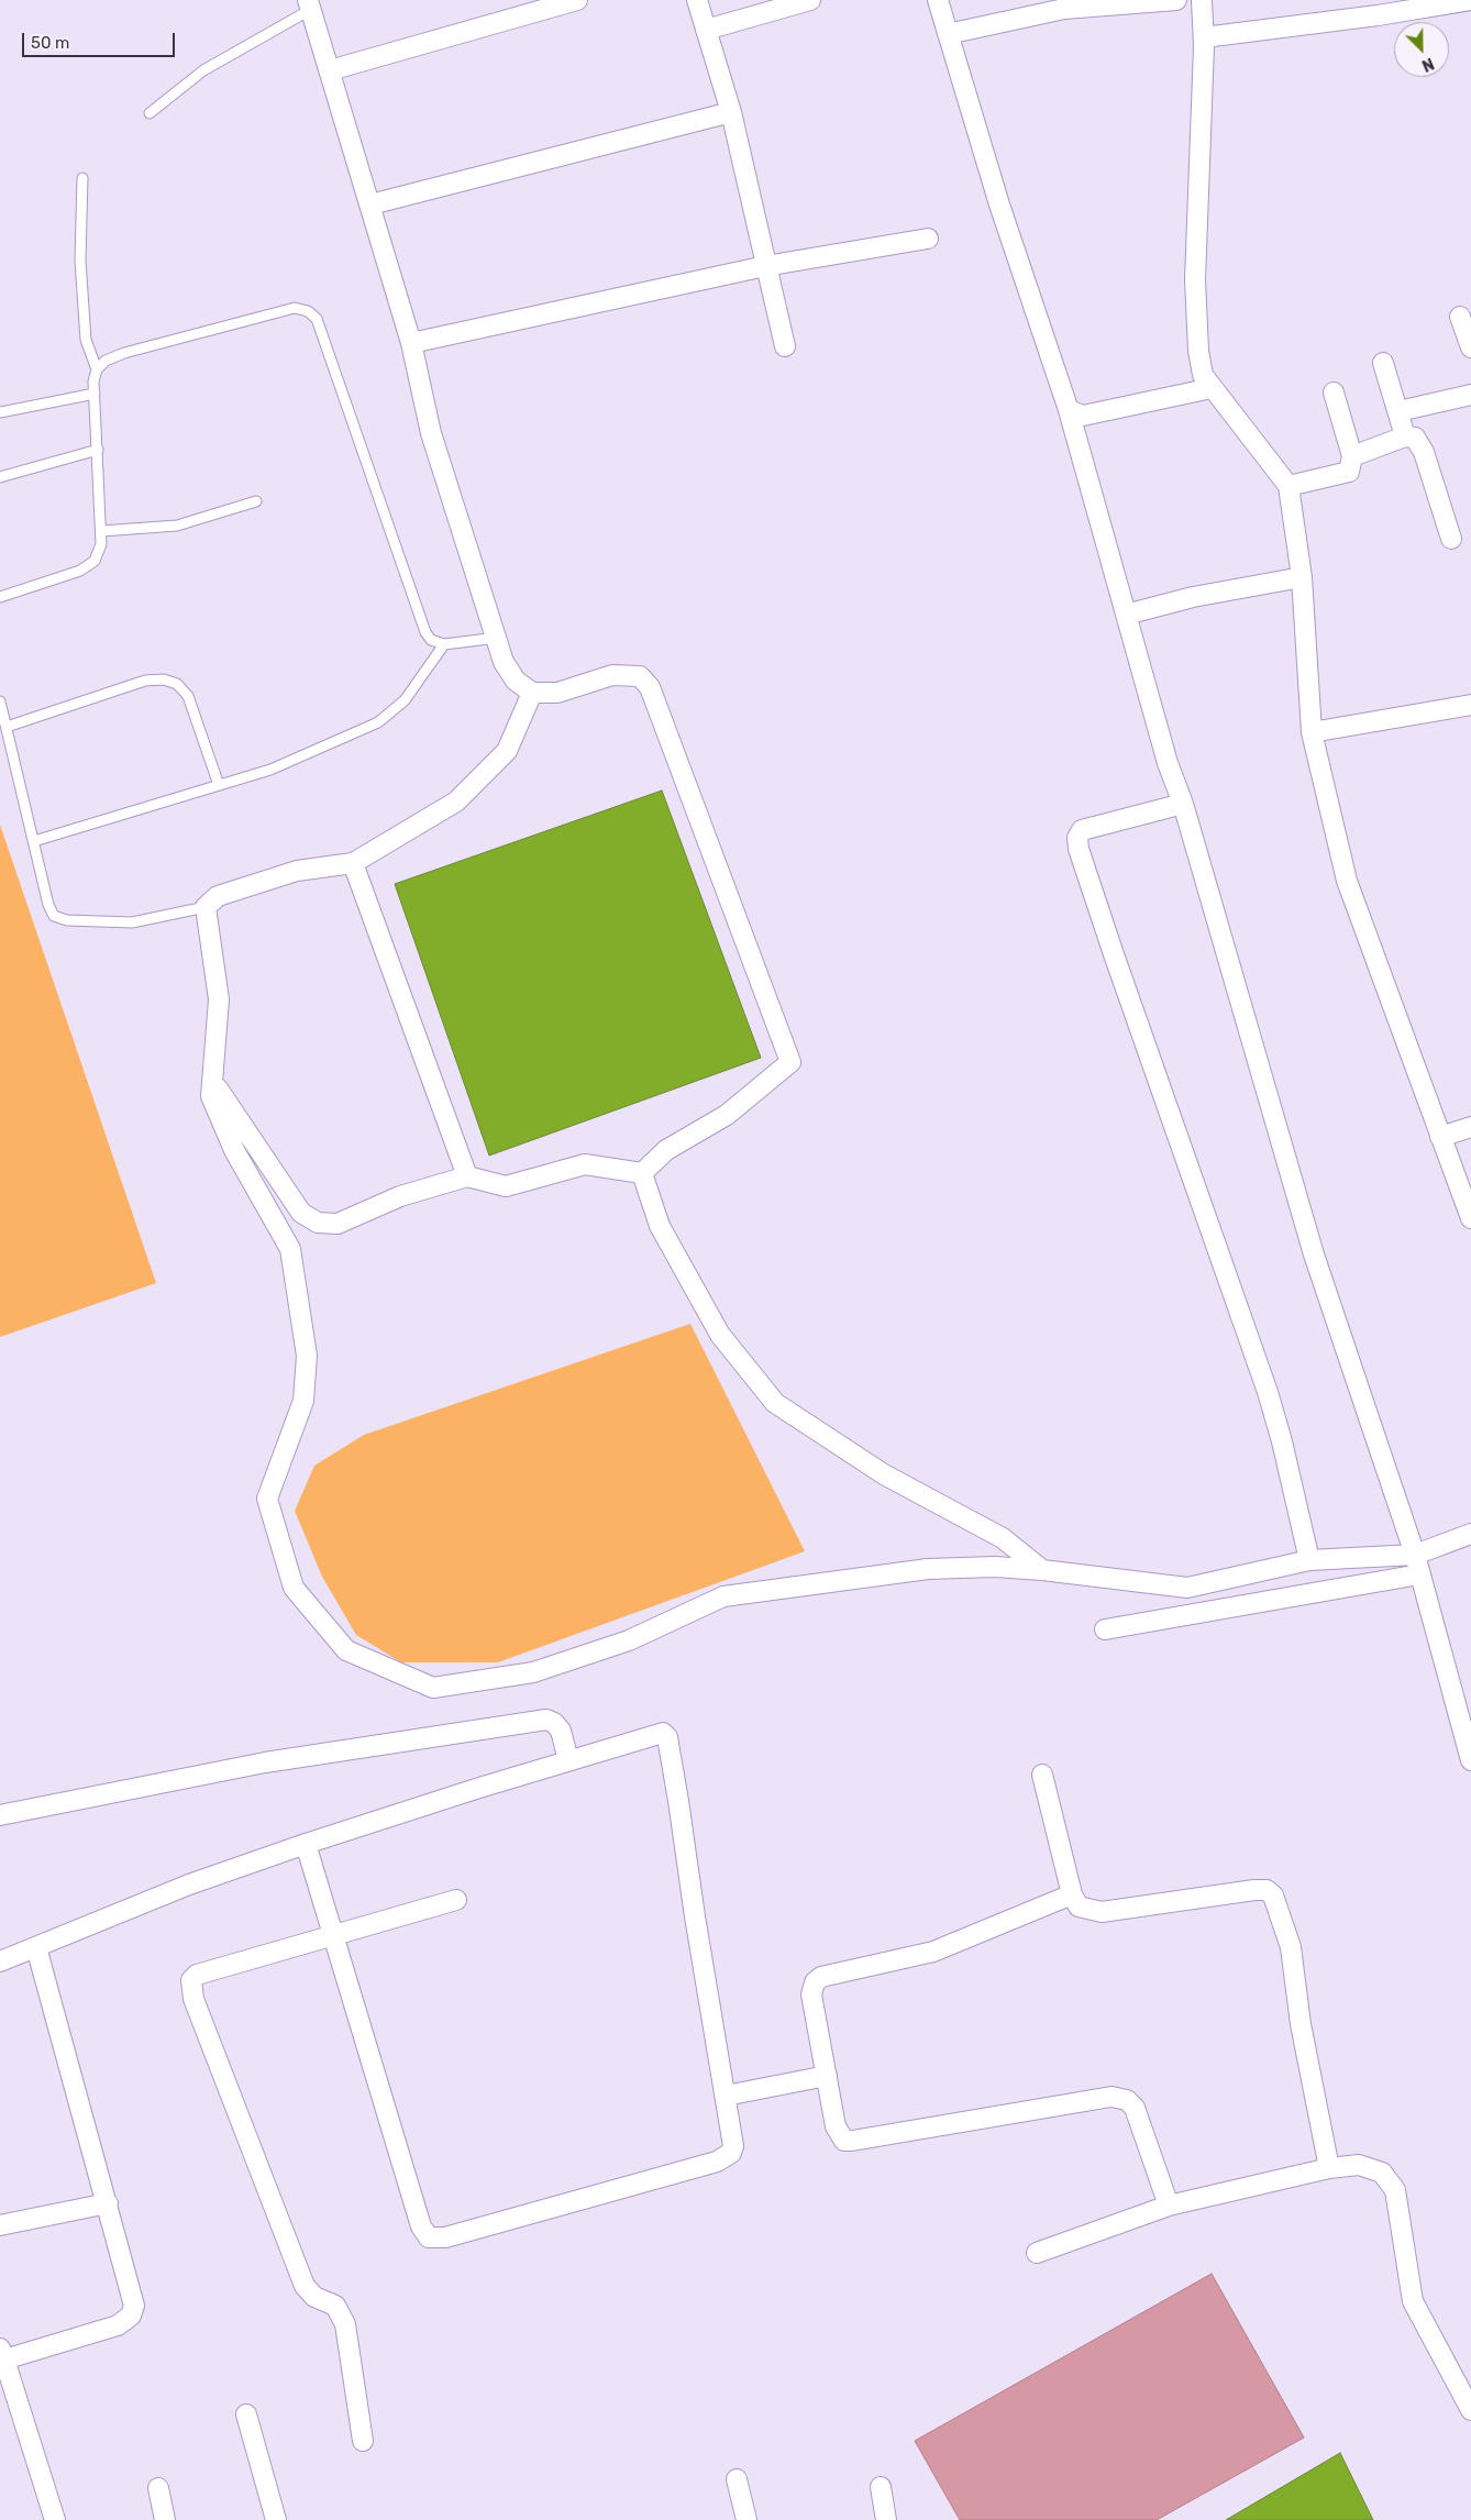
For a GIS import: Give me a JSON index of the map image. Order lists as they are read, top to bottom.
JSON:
{
  "scale_bar": "50 m",
  "north": "bottom right"
}
